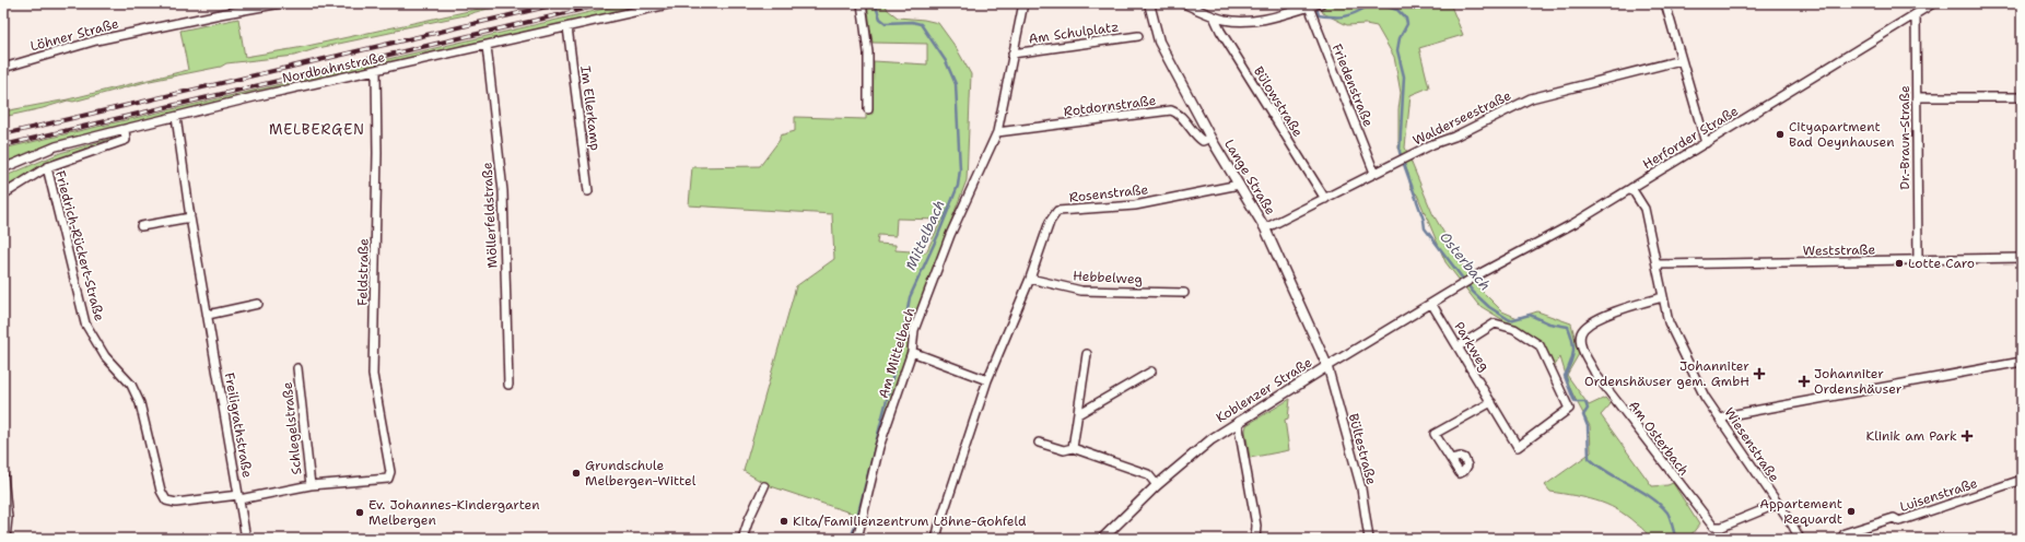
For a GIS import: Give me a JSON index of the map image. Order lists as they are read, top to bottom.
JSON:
{
  "streets": {
    "street": [
      "Am Schulplatz",
      "Löhner Straße",
      "Nordbahnstraße",
      "Friedenstraße",
      "Bülowstraße",
      "Rotdornstraße",
      "Im Ellerkamp",
      "Walderseestraße",
      "Herforder Straße",
      "Dr.-Braun-Straße",
      "Lange Straße",
      "Rosenstraße",
      "Möllerfeldstraße",
      "Friedrich-Rückert-Straße",
      "Weststraße",
      "Feldstraße",
      "Hebbelweg",
      "Parkweg",
      "Am Mittelbach",
      "Koblenzer Straße",
      "Freiligrathstraße",
      "Schlegelstraße",
      "Am Osterbach",
      "Wiesenstraße",
      "Bültestraße",
      "Luisenstraße"
    ]
  },
  "crossings": [
    ["Am Schulplatz", "Am Mittelbach"],
    ["Nordbahnstraße", "Im Ellerkamp"],
    ["Nordbahnstraße", "Möllerfeldstraße"],
    ["Nordbahnstraße", "Friedrich-Rückert-Straße"],
    ["Nordbahnstraße", "Feldstraße"],
    ["Nordbahnstraße", "Freiligrathstraße"],
    ["Friedenstraße", "Walderseestraße"],
    ["Bülowstraße", "Walderseestraße"],
    ["Rotdornstraße", "Lange Straße"],
    ["Rotdornstraße", "Am Mittelbach"],
    ["Walderseestraße", "Lange Straße"],
    ["Herforder Straße", "Dr.-Braun-Straße"],
    ["Herforder Straße", "Koblenzer Straße"],
    ["Herforder Straße", "Wiesenstraße"],
    ["Dr.-Braun-Straße", "Weststraße"],
    ["Lange Straße", "Rosenstraße"],
    ["Lange Straße", "Koblenzer Straße"],
    ["Lange Straße", "Bültestraße"],
    ["Rosenstraße", "Hebbelweg"],
    ["Friedrich-Rückert-Straße", "Feldstraße"],
    ["Friedrich-Rückert-Straße", "Freiligrathstraße"],
    ["Friedrich-Rückert-Straße", "Schlegelstraße"],
    ["Weststraße", "Wiesenstraße"],
    ["Parkweg", "Koblenzer Straße"],
    ["Koblenzer Straße", "Bültestraße"],
    ["Am Osterbach", "Wiesenstraße"]
  ],
  "districts": ["MELBERGEN"],
  "water": ["Mittelbach", "Osterbach"],
  "places": {
    "other": [
      "Cityapartment Bad Oeynhausen",
      "Lotte Caro",
      "Grundschule Melbergen-Wittel",
      "Appartement Requardt",
      "Ev. Johannes-Kindergarten Melbergen",
      "Kita/Familienzentrum Löhne-Gohfeld"
    ],
    "health": ["Johanniter Ordenshäuser gem. GmbH", "Johanniter Ordenshäuser", "Klinik am Park"]
  }
}
